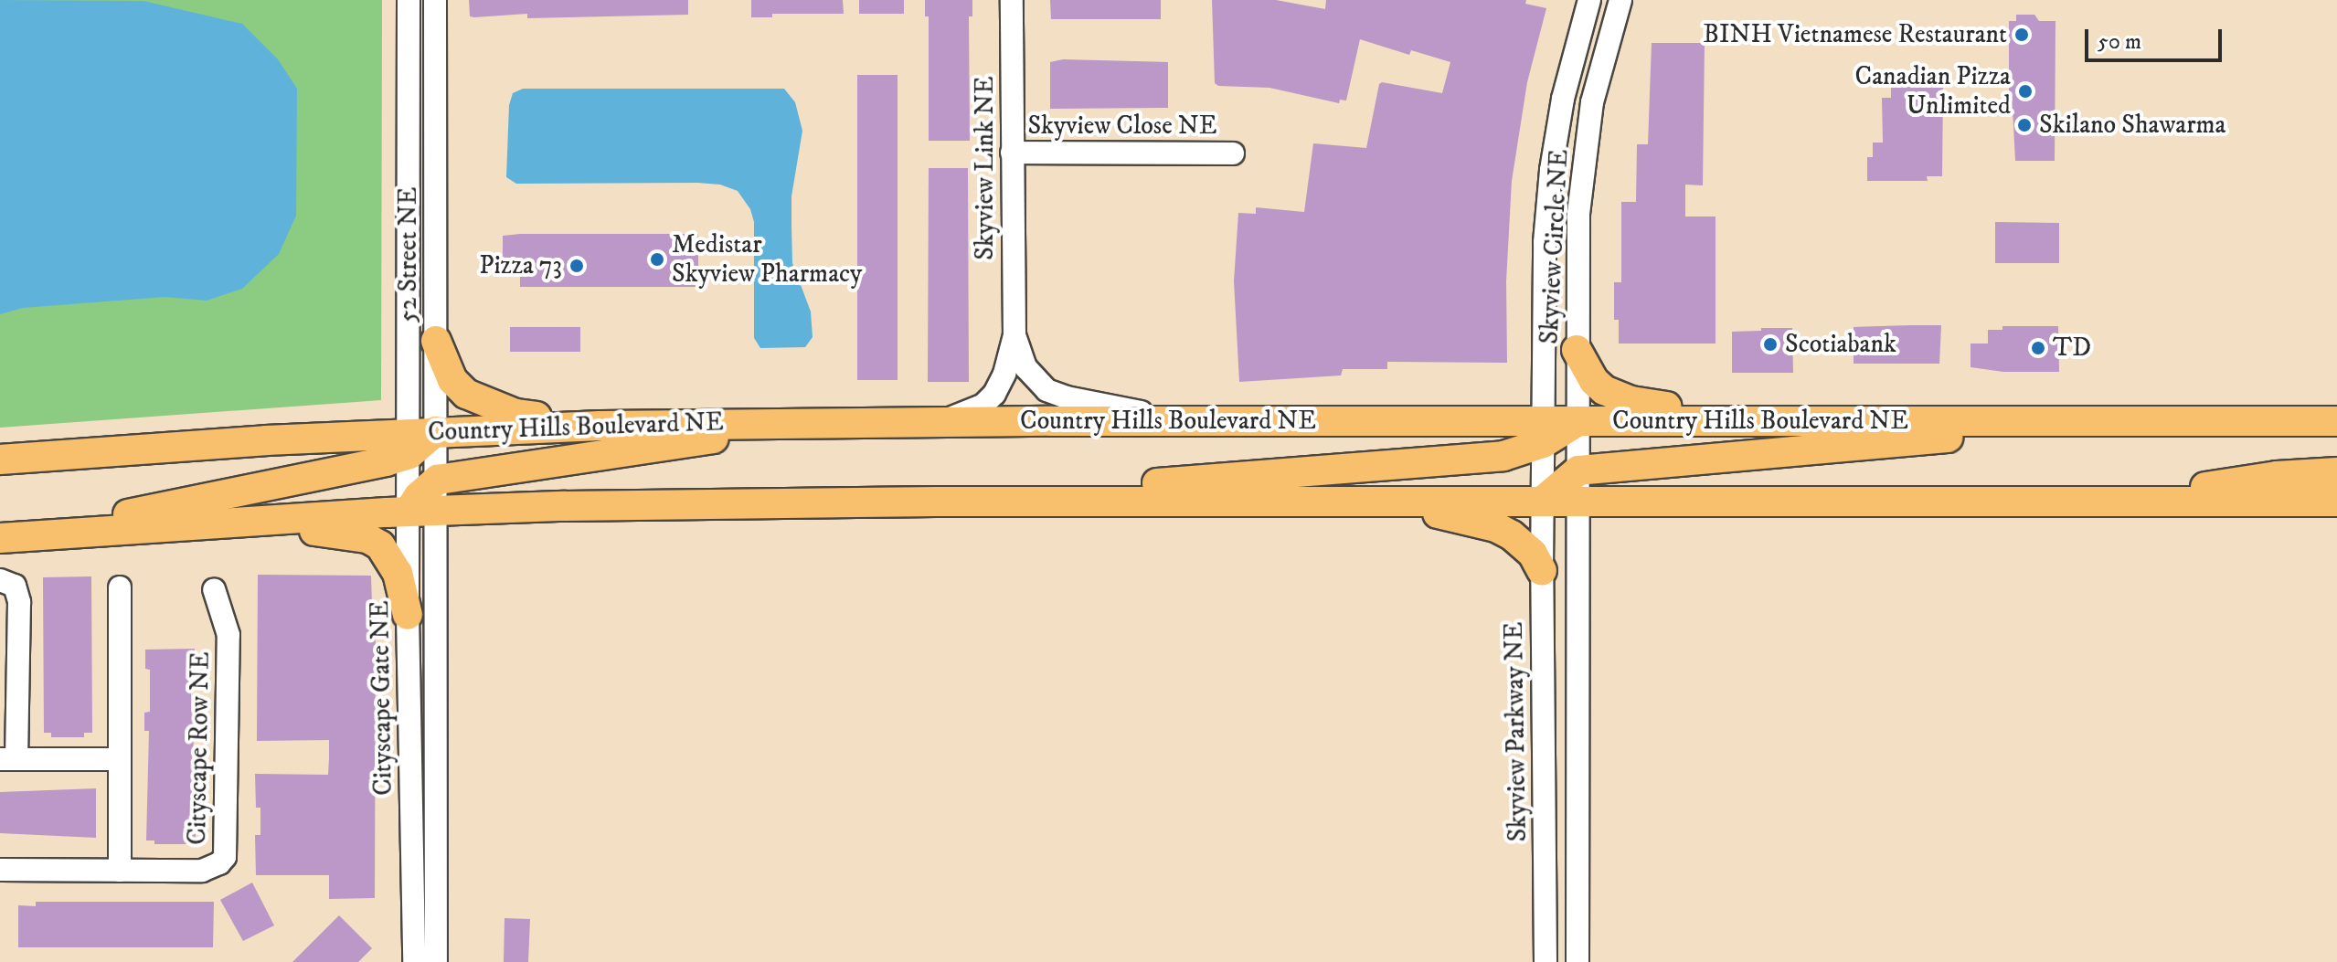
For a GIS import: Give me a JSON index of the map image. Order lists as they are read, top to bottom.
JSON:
{
  "streets": {
    "main road": ["Country Hills Boulevard NE"],
    "street": [
      "Skyview Close NE",
      "Skyview Link NE",
      "Skyview Circle NE",
      "52 Street NE",
      "Cityscape Gate NE",
      "Skyview Parkway NE",
      "Cityscape Row NE"
    ]
  },
  "crossings": [
    ["Skyview Close NE", "Skyview Link NE"],
    ["Skyview Link NE", "Country Hills Boulevard NE"],
    ["Skyview Circle NE", "Country Hills Boulevard NE"],
    ["Skyview Circle NE", "Skyview Parkway NE"],
    ["52 Street NE", "Country Hills Boulevard NE"],
    ["52 Street NE", "Cityscape Gate NE"],
    ["Country Hills Boulevard NE", "Cityscape Gate NE"]
  ],
  "places": [
    "BINH Vietnamese Restaurant",
    "Canadian Pizza Unlimited",
    "Skilano Shawarma",
    "Medistar Skyview Pharmacy",
    "Pizza 73",
    "Scotiabank",
    "TD"
  ],
  "scale_bar": "50 m"
}
